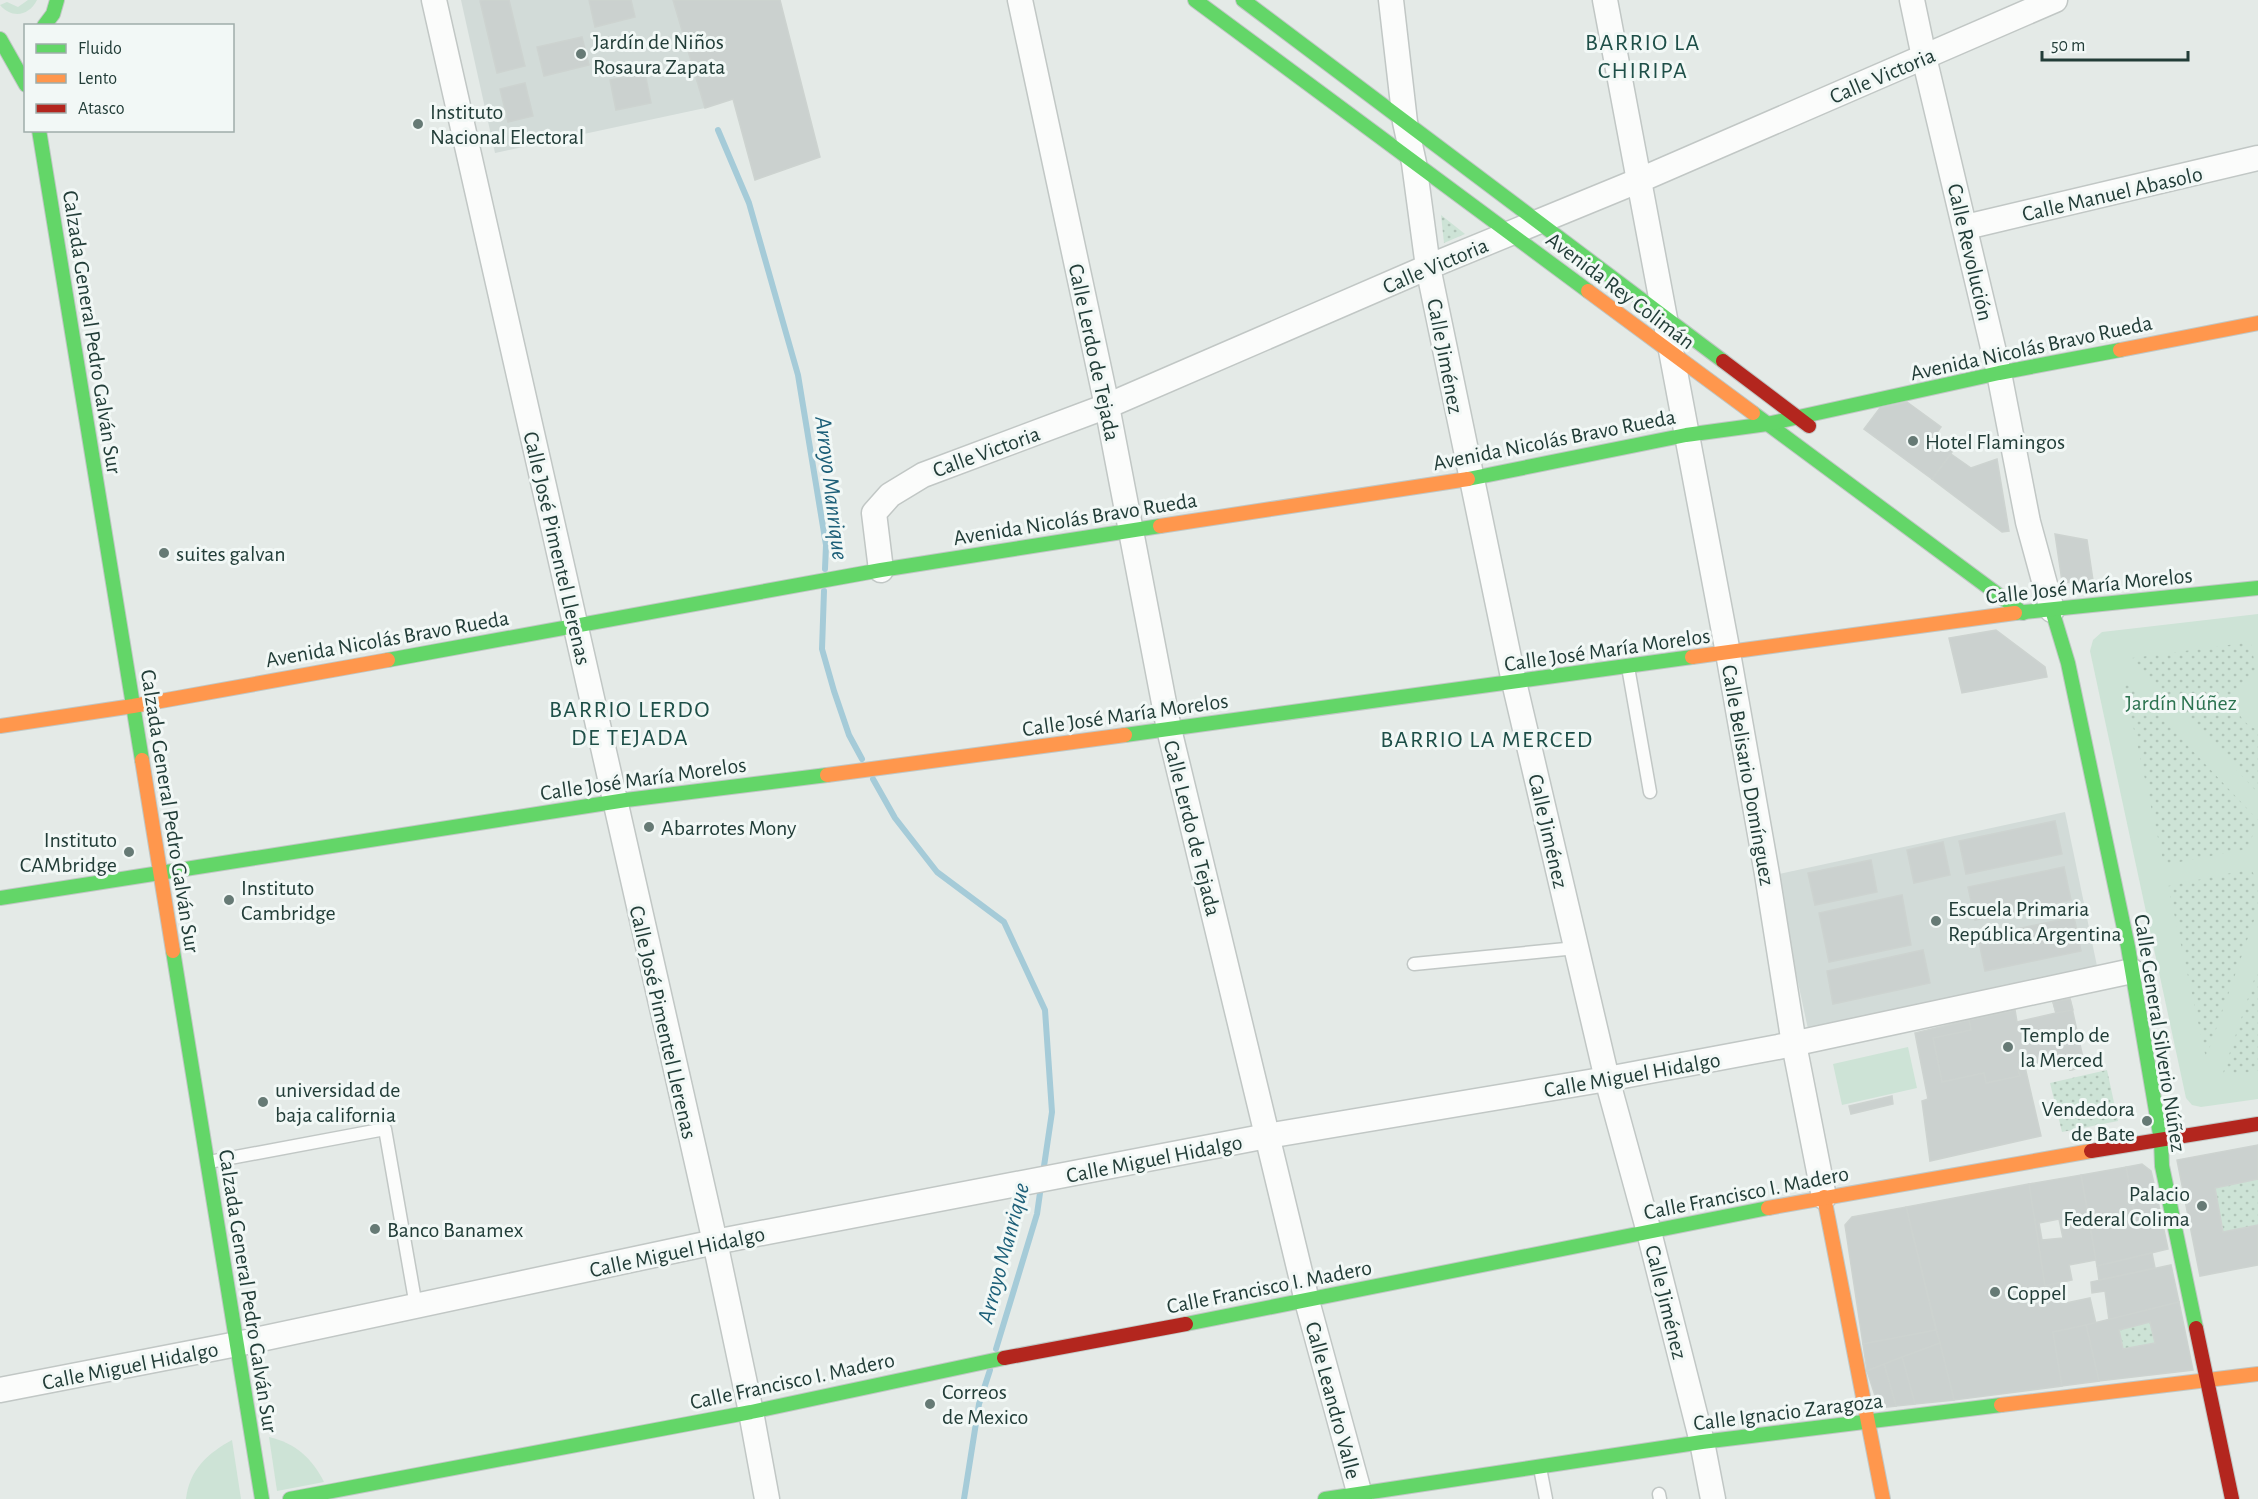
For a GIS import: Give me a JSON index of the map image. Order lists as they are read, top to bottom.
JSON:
{
  "streets": {
    "street": [
      "Calle Victoria",
      "Calle Manuel Abasolo",
      "Calle Revolución",
      "Avenida Rey Colimán",
      "Calzada General Pedro Galván Sur",
      "Avenida Nicolás Bravo Rueda",
      "Calle Lerdo de Tejada",
      "Calle Jiménez",
      "Calle José Pimentel Llerenas",
      "Calle José María Morelos",
      "Calle Belisario Domínguez",
      "Calle General Silverio Núñez",
      "Calle Miguel Hidalgo",
      "Calle Francisco I. Madero",
      "Calle Leandro Valle",
      "Calle Ignacio Zaragoza"
    ]
  },
  "crossings": [
    ["Calle Victoria", "Calle Revolución"],
    ["Calle Victoria", "Avenida Rey Colimán"],
    ["Calle Victoria", "Avenida Nicolás Bravo Rueda"],
    ["Calle Victoria", "Calle Lerdo de Tejada"],
    ["Calle Victoria", "Calle Jiménez"],
    ["Calle Victoria", "Calle Belisario Domínguez"],
    ["Calle Manuel Abasolo", "Calle Revolución"],
    ["Calle Revolución", "Avenida Nicolás Bravo Rueda"],
    ["Calle Revolución", "Calle José María Morelos"],
    ["Calle Revolución", "Calle General Silverio Núñez"],
    ["Avenida Rey Colimán", "Avenida Nicolás Bravo Rueda"],
    ["Avenida Rey Colimán", "Calle Jiménez"],
    ["Avenida Rey Colimán", "Calle José María Morelos"],
    ["Avenida Rey Colimán", "Calle Belisario Domínguez"],
    ["Calzada General Pedro Galván Sur", "Avenida Nicolás Bravo Rueda"],
    ["Calzada General Pedro Galván Sur", "Calle José María Morelos"],
    ["Calzada General Pedro Galván Sur", "Calle Miguel Hidalgo"],
    ["Avenida Nicolás Bravo Rueda", "Calle Lerdo de Tejada"],
    ["Avenida Nicolás Bravo Rueda", "Calle Jiménez"],
    ["Avenida Nicolás Bravo Rueda", "Calle José Pimentel Llerenas"],
    ["Avenida Nicolás Bravo Rueda", "Calle Belisario Domínguez"],
    ["Calle Lerdo de Tejada", "Calle José María Morelos"],
    ["Calle Lerdo de Tejada", "Calle Miguel Hidalgo"],
    ["Calle Lerdo de Tejada", "Calle Francisco I. Madero"],
    ["Calle Lerdo de Tejada", "Calle Leandro Valle"],
    ["Calle Jiménez", "Calle José María Morelos"],
    ["Calle Jiménez", "Calle Miguel Hidalgo"],
    ["Calle Jiménez", "Calle Francisco I. Madero"],
    ["Calle Jiménez", "Calle Ignacio Zaragoza"],
    ["Calle José Pimentel Llerenas", "Calle José María Morelos"],
    ["Calle José Pimentel Llerenas", "Calle Miguel Hidalgo"],
    ["Calle José Pimentel Llerenas", "Calle Francisco I. Madero"],
    ["Calle José María Morelos", "Calle Belisario Domínguez"],
    ["Calle José María Morelos", "Calle General Silverio Núñez"],
    ["Calle Belisario Domínguez", "Calle Miguel Hidalgo"],
    ["Calle Belisario Domínguez", "Calle Francisco I. Madero"],
    ["Calle General Silverio Núñez", "Calle Miguel Hidalgo"],
    ["Calle General Silverio Núñez", "Calle Francisco I. Madero"],
    ["Calle General Silverio Núñez", "Calle Ignacio Zaragoza"],
    ["Calle Francisco I. Madero", "Calle Leandro Valle"],
    ["Calle Leandro Valle", "Calle Ignacio Zaragoza"]
  ],
  "districts": ["BARRIO LA CHIRIPA", "BARRIO LERDO DE TEJADA", "BARRIO LA MERCED"],
  "water": ["Arroyo Manrique"],
  "parks": ["Jardín Núñez"],
  "places": [
    "Jardín de Niños Rosaura Zapata",
    "Instituto Nacional Electoral",
    "Hotel Flamingos",
    "suites galvan",
    "Abarrotes Mony",
    "Instituto CAMbridge",
    "Instituto Cambridge",
    "Escuela Primaria República Argentina",
    "Templo de la Merced",
    "universidad de baja california",
    "Vendedora de Bate",
    "Palacio Federal Colima",
    "Banco Banamex",
    "Coppel",
    "Correos de Mexico"
  ],
  "legend": ["Fluido", "Lento", "Atasco"],
  "scale_bar": "50 m"
}
